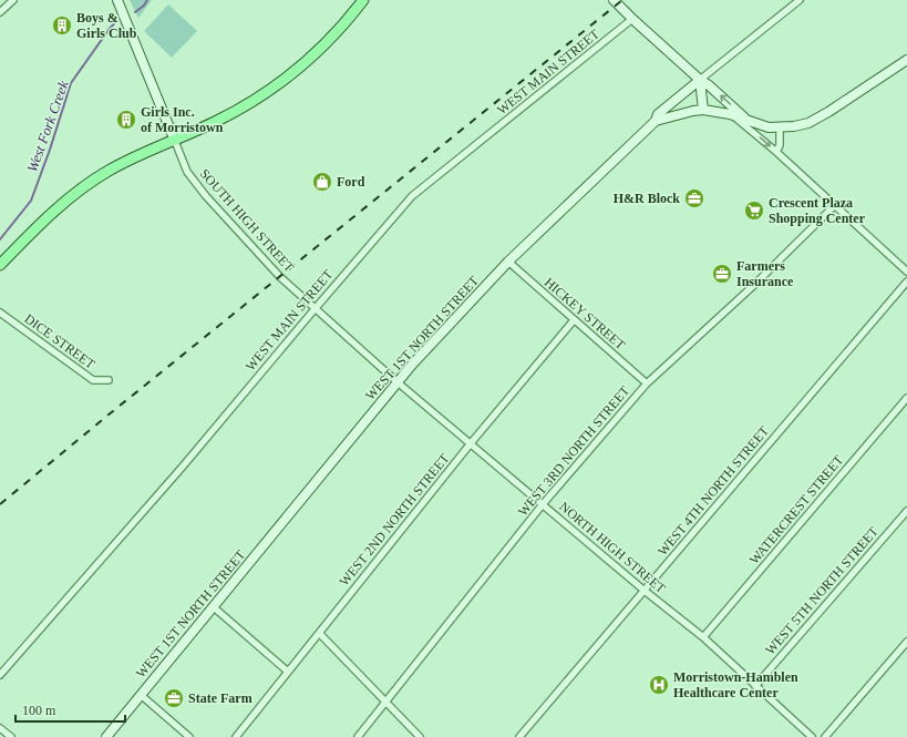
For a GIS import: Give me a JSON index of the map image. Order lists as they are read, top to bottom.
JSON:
{
  "streets": {
    "main road": ["WEST 1ST NORTH STREET"],
    "street": [
      "WEST MAIN STREET",
      "SOUTH HIGH STREET",
      "HICKEY STREET",
      "DICE STREET",
      "WEST 3RD NORTH STREET",
      "WEST 4TH NORTH STREET",
      "WATERCREST STREET",
      "WEST 2ND NORTH STREET",
      "NORTH HIGH STREET",
      "WEST 5TH NORTH STREET"
    ]
  },
  "crossings": [
    ["WEST MAIN STREET", "SOUTH HIGH STREET"],
    ["WEST MAIN STREET", "NORTH HIGH STREET"],
    ["SOUTH HIGH STREET", "NORTH HIGH STREET"],
    ["HICKEY STREET", "WEST 1ST NORTH STREET"],
    ["HICKEY STREET", "WEST 3RD NORTH STREET"],
    ["HICKEY STREET", "WEST 2ND NORTH STREET"],
    ["WEST 1ST NORTH STREET", "NORTH HIGH STREET"],
    ["WEST 3RD NORTH STREET", "NORTH HIGH STREET"],
    ["WEST 4TH NORTH STREET", "NORTH HIGH STREET"],
    ["WATERCREST STREET", "NORTH HIGH STREET"],
    ["WEST 2ND NORTH STREET", "NORTH HIGH STREET"],
    ["NORTH HIGH STREET", "WEST 5TH NORTH STREET"]
  ],
  "water": ["West Fork Creek"],
  "places": {
    "building": ["Boys & Girls Club", "Girls Inc. of Morristown"],
    "shop": ["Ford"],
    "office": ["H&R Block", "Farmers Insurance", "State Farm"],
    "supermarket": ["Crescent Plaza Shopping Center"],
    "hospital": ["Morristown-Hamblen Healthcare Center"]
  },
  "scale_bar": "100 m"
}
